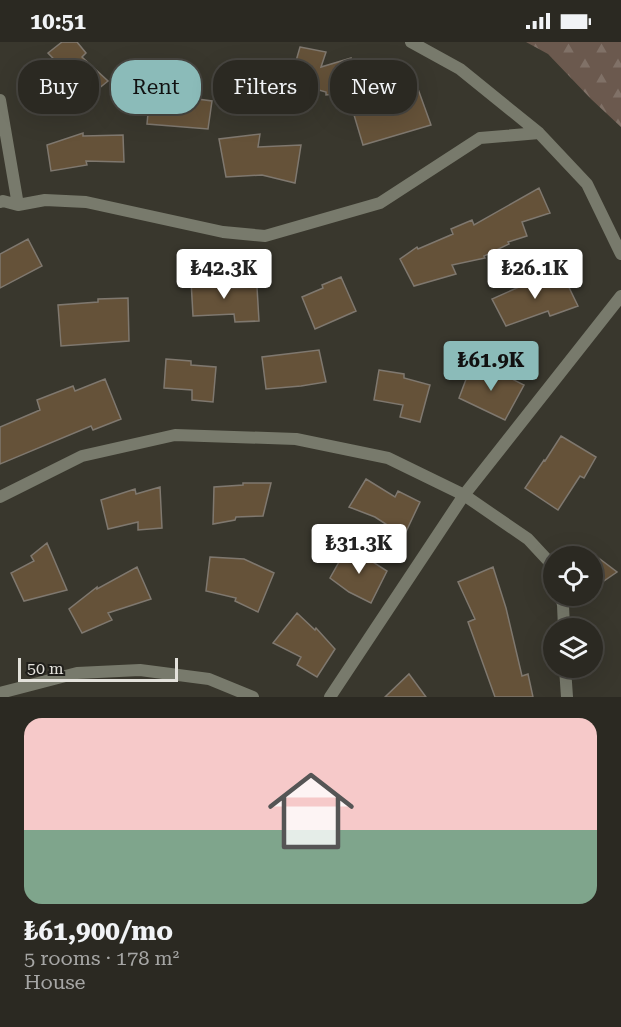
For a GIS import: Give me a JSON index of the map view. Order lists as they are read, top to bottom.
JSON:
{
  "scale_bar": "50 m",
  "page": {
    "status": "10:51",
    "chip": [
      "Buy",
      "Rent",
      "Filters",
      "New"
    ],
    "price": [
      "₺42.3K",
      "₺26.1K",
      "₺61.9K",
      "₺31.3K"
    ],
    "scale": "50 m",
    "list": [
      {
        "name": "₺61,900/mo",
        "note": "5 rooms · 178 m² · House"
      }
    ]
  }
}
